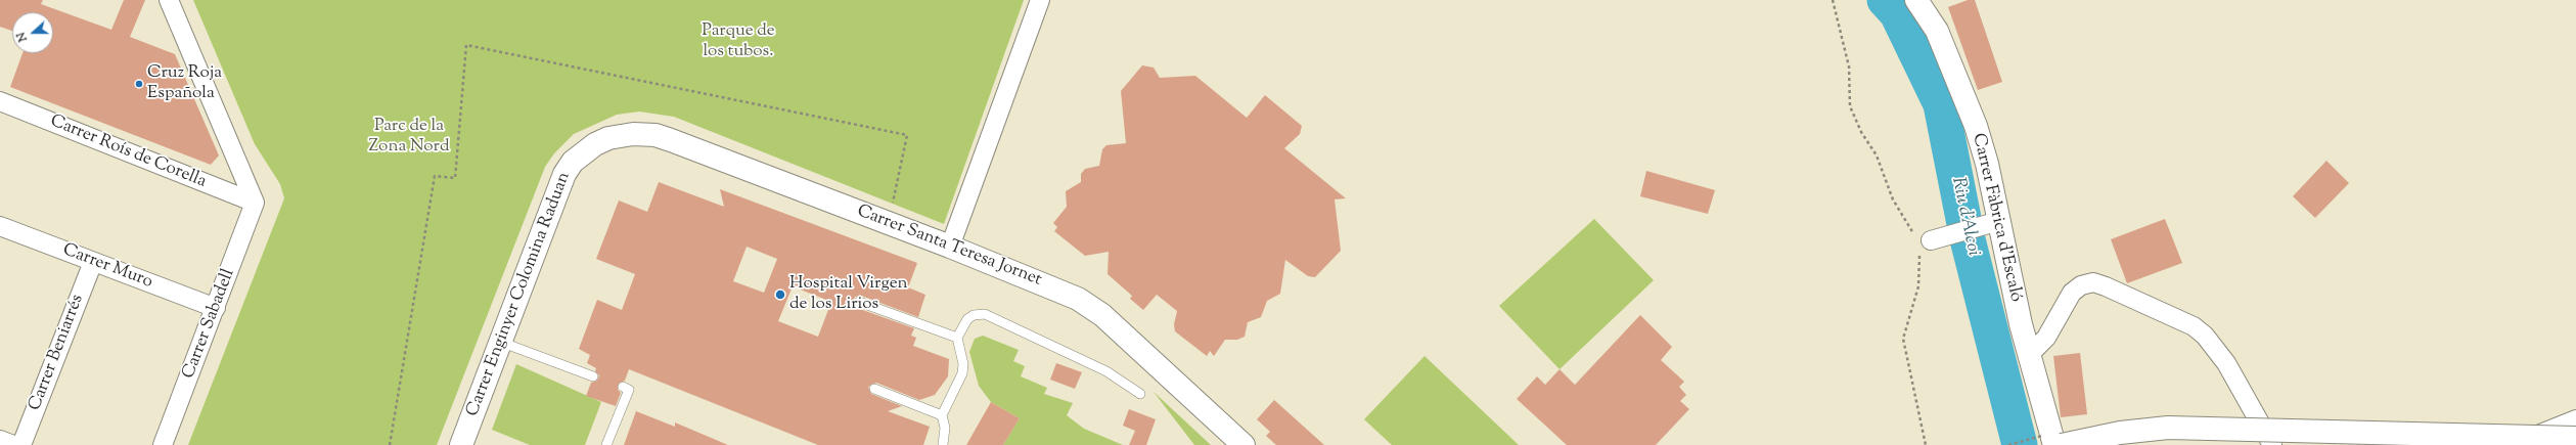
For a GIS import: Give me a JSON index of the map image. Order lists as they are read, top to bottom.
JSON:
{
  "streets": {
    "street": [
      "Carrer Roís de Corella",
      "Carrer Fàbrica d'Escaló",
      "Carrer Santa Teresa Jornet",
      "Carrer Muro",
      "Carrer Enginyer Colomina Raduan",
      "Carrer Sabadell",
      "Carrer Beniarrés"
    ]
  },
  "crossings": [
    ["Carrer Roís de Corella", "Carrer Sabadell"],
    ["Carrer Santa Teresa Jornet", "Carrer Enginyer Colomina Raduan"],
    ["Carrer Muro", "Carrer Sabadell"],
    ["Carrer Muro", "Carrer Beniarrés"]
  ],
  "water": ["Riu d'Alcoi"],
  "parks": ["Parque de los tubos.", "Parc de la Zona Nord"],
  "places": ["Cruz Roja Española", "Hospital Virgen de los Lirios"],
  "north": "left"
}
